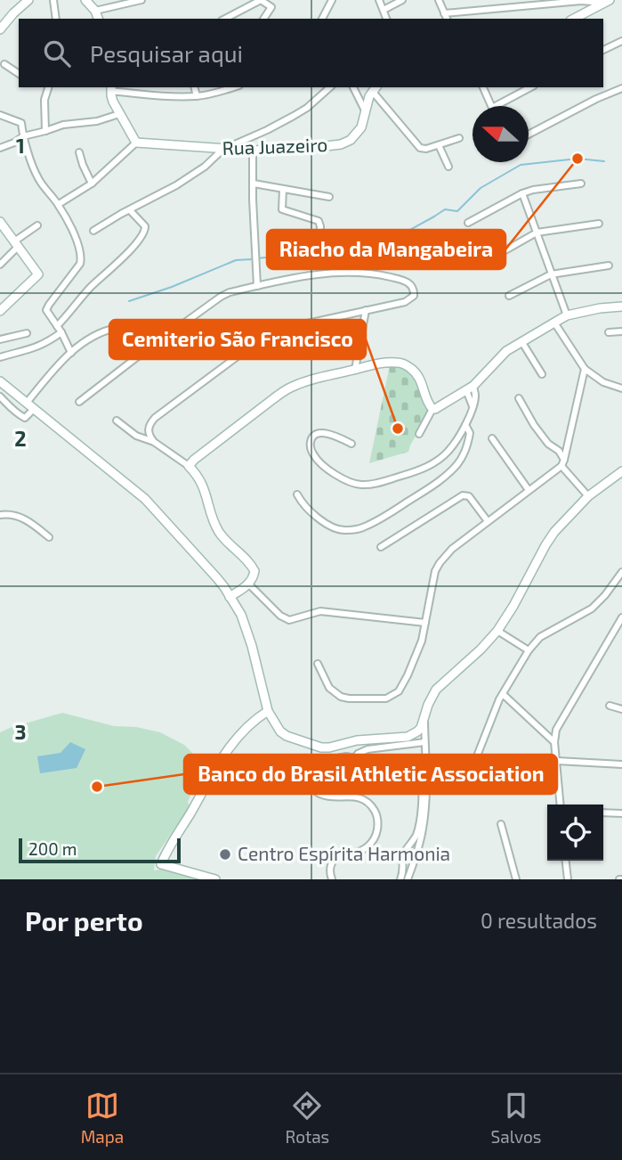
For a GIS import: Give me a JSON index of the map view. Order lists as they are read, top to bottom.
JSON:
{
  "streets": {
    "main road": ["Rua Juazeiro"]
  },
  "places": [
    "Riacho da Mangabeira",
    "Cemiterio São Francisco",
    "Banco do Brasil Athletic Association",
    "Centro Espírita Harmonia"
  ],
  "scale_bar": "200 m",
  "north": "left",
  "page": {
    "search": "Pesquisar aqui",
    "scale": "200 m",
    "heading": ["Por perto", "0 resultados"],
    "nav": ["Mapa", "Rotas", "Salvos"]
  },
  "grid": {
    "rows": ["1", "2", "3"]
  }
}
